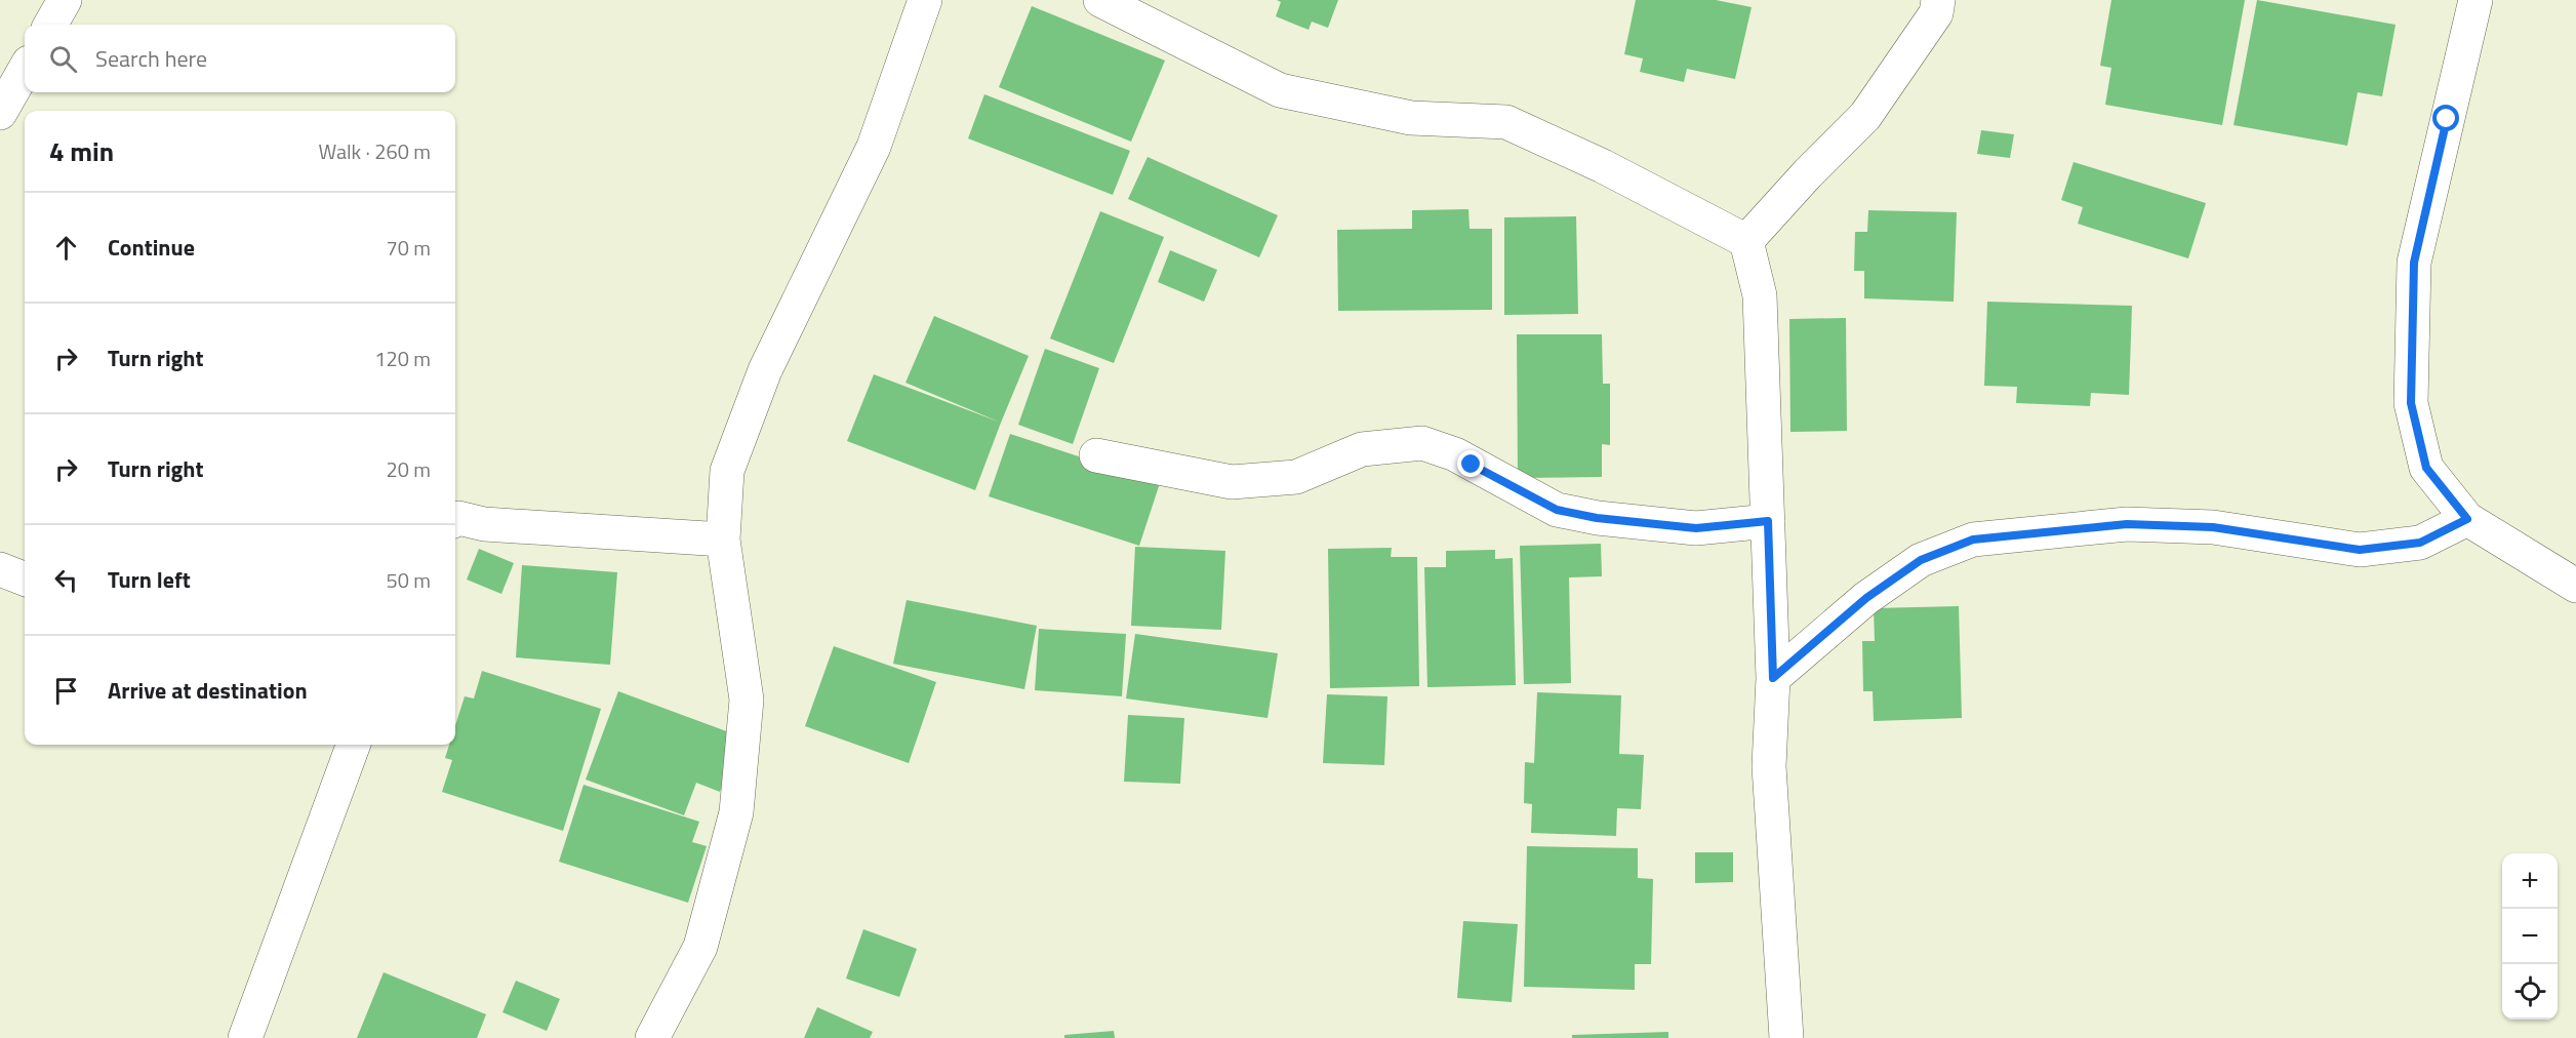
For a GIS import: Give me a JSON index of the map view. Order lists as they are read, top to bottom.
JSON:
{
  "page": {
    "search": "Search here",
    "heading": ["4 min", "Walk · 260 m"],
    "list": [
      ["Continue", "70 m"],
      ["Turn right", "120 m"],
      ["Turn right", "20 m"],
      ["Turn left", "50 m"],
      "Arrive at destination"
    ],
    "map_buttons": ["+", "−"]
  }
}
